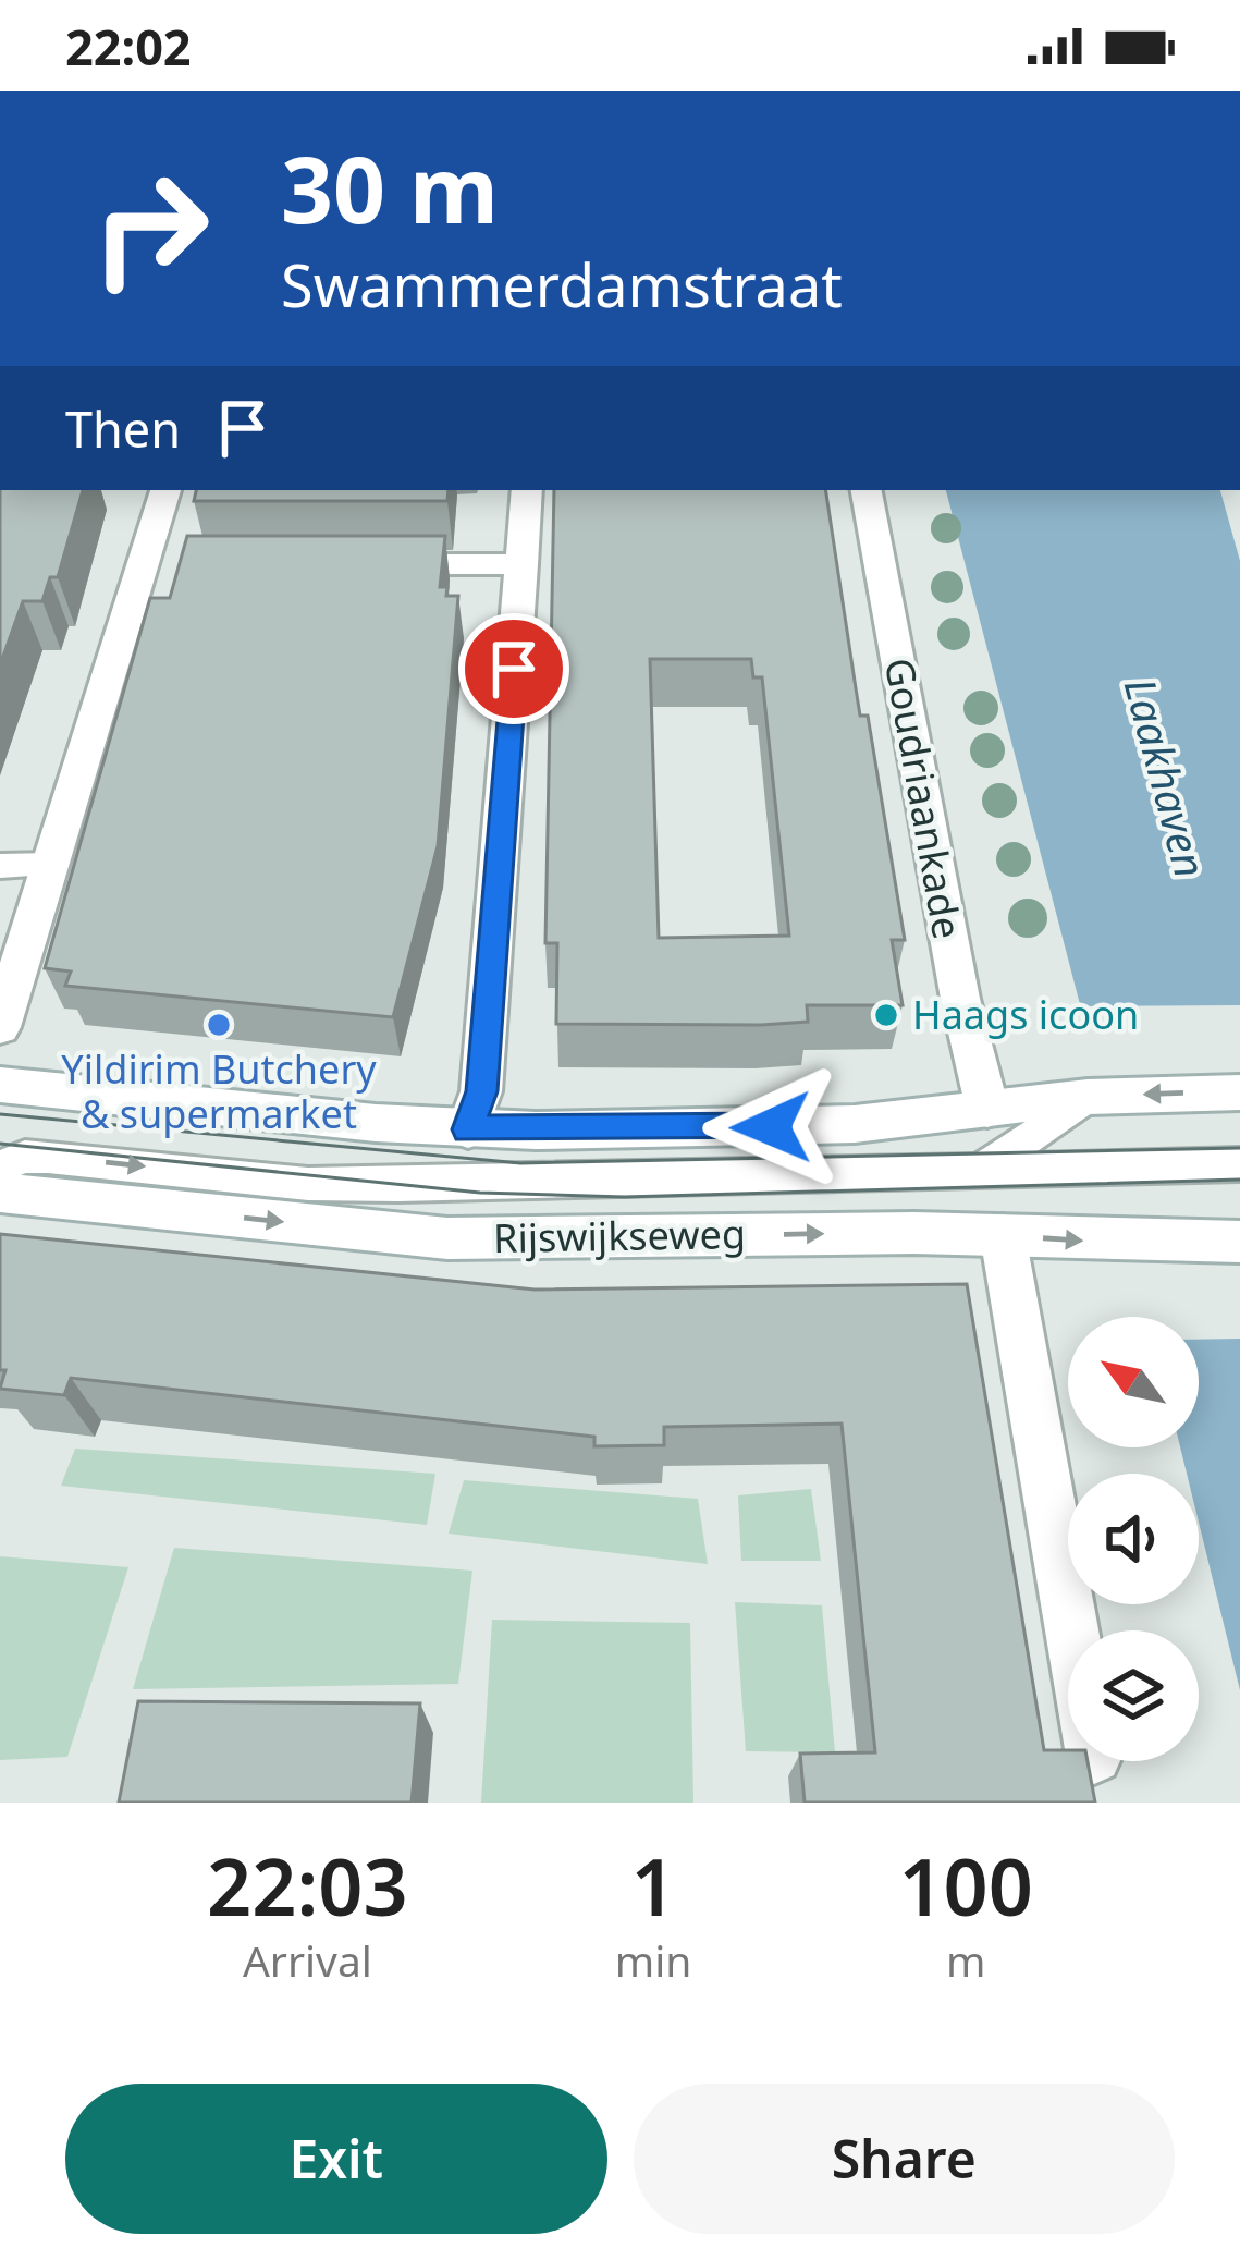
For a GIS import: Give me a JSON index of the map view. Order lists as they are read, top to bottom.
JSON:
{
  "streets": {
    "street": ["Goudriaankade", "Rijswijkseweg"]
  },
  "water": ["Laakhaven"],
  "places": ["Haags icoon", "Yildirim Butchery & supermarket"],
  "north": "top left",
  "page": {
    "status": "22:02",
    "turn": ["30 m", "Swammerdamstraat"],
    "then": "Then",
    "eta": [
      "22:03",
      "Arrival",
      "1",
      "min",
      "100",
      "m"
    ],
    "buttons": ["Exit", "Share"]
  }
}
